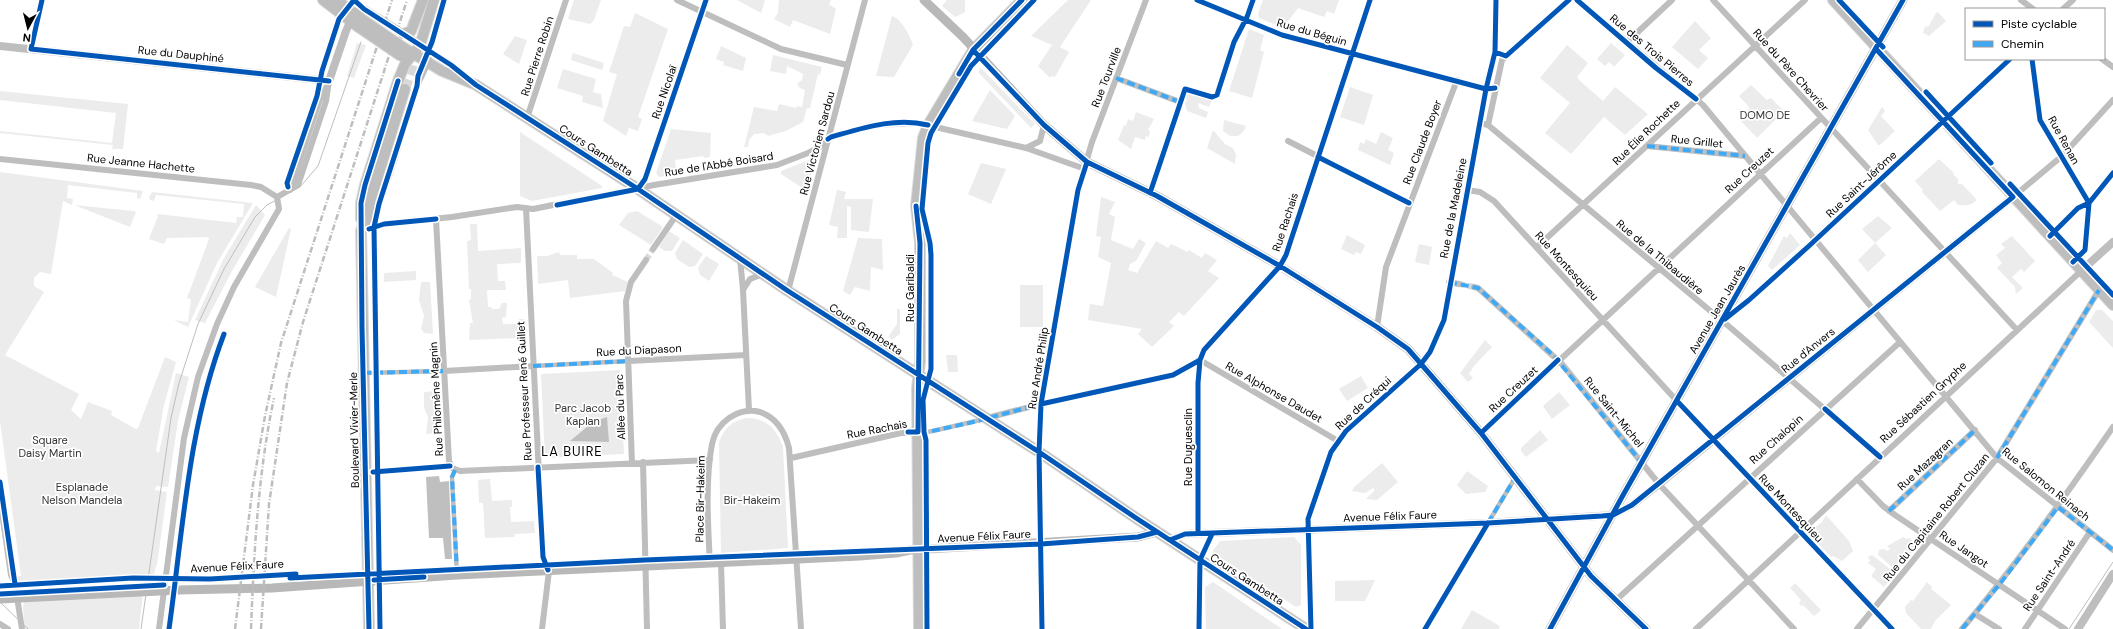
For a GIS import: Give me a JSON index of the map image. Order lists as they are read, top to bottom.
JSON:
{
  "streets": {
    "main road": [
      "Cours Gambetta",
      "Rue Garibaldi",
      "Avenue Jean Jaurès",
      "Boulevard Vivier-Merle",
      "Avenue Félix Faure"
    ],
    "street": [
      "Rue du Béguin",
      "Rue des Trois Pierres",
      "Rue du Dauphiné",
      "Rue Pierre Robin",
      "Rue du Père Chevrier",
      "Rue Tourville",
      "Rue Nicolaï",
      "Rue Élie Rochette",
      "Rue Renan",
      "Rue Grillet",
      "Rue Claude Boyer",
      "Rue Victorien Sardou",
      "Rue Jeanne Hachette",
      "Rue de l'Abbé Boisard",
      "Rue Creuzet",
      "Rue Saint-Jérôme",
      "Rue de la Madeleine",
      "Rue Rachais",
      "Rue de la Thibaudière",
      "Rue Montesquieu",
      "Rue du Diapason",
      "Rue d'Anvers",
      "Rue André Philip",
      "Rue Professeur René Guillet",
      "Rue Alphonse Daudet",
      "Rue Philomène Magnin",
      "Rue Sébastien Gryphe",
      "Rue de Créqui",
      "Allée du Parc",
      "Rue Saint-Michel",
      "Rue Chalopin",
      "Rue Duguesclin",
      "Rue Mazagran",
      "Rue Salomon Reinach",
      "Place Bir-Hakeim",
      "Rue du Capitaine Robert Cluzan",
      "Rue Jangot",
      "Rue Saint-André"
    ]
  },
  "crossings": [
    ["Rue du Béguin", "Rue Claude Boyer"],
    ["Rue du Béguin", "Rue de la Madeleine"],
    ["Rue du Béguin", "Rue Rachais"],
    ["Rue des Trois Pierres", "Rue Élie Rochette"],
    ["Rue des Trois Pierres", "Rue Grillet"],
    ["Rue des Trois Pierres", "Rue Creuzet"],
    ["Rue des Trois Pierres", "Avenue Jean Jaurès"],
    ["Rue des Trois Pierres", "Rue Salomon Reinach"],
    ["Rue Pierre Robin", "Cours Gambetta"],
    ["Rue du Père Chevrier", "Rue Élie Rochette"],
    ["Rue du Père Chevrier", "Rue Creuzet"],
    ["Rue du Père Chevrier", "Rue Saint-Jérôme"],
    ["Rue du Père Chevrier", "Avenue Jean Jaurès"],
    ["Rue du Père Chevrier", "Rue d'Anvers"],
    ["Rue du Père Chevrier", "Rue Sébastien Gryphe"],
    ["Rue Tourville", "Rue de l'Abbé Boisard"],
    ["Rue Tourville", "Rue André Philip"],
    ["Rue Nicolaï", "Cours Gambetta"],
    ["Rue Nicolaï", "Rue de l'Abbé Boisard"],
    ["Rue Élie Rochette", "Rue Grillet"],
    ["Rue Élie Rochette", "Rue de la Thibaudière"],
    ["Rue Élie Rochette", "Rue Montesquieu"],
    ["Rue Renan", "Rue d'Anvers"],
    ["Rue Victorien Sardou", "Cours Gambetta"],
    ["Rue Victorien Sardou", "Rue de l'Abbé Boisard"],
    ["Cours Gambetta", "Rue de l'Abbé Boisard"],
    ["Cours Gambetta", "Rue Rachais"],
    ["Cours Gambetta", "Rue Garibaldi"],
    ["Cours Gambetta", "Rue André Philip"],
    ["Cours Gambetta", "Avenue Félix Faure"],
    ["Rue de l'Abbé Boisard", "Rue Garibaldi"],
    ["Rue de l'Abbé Boisard", "Rue André Philip"],
    ["Rue de l'Abbé Boisard", "Rue Professeur René Guillet"],
    ["Rue de l'Abbé Boisard", "Rue Philomène Magnin"],
    ["Rue de l'Abbé Boisard", "Boulevard Vivier-Merle"],
    ["Rue Creuzet", "Rue de la Thibaudière"],
    ["Rue Creuzet", "Rue Montesquieu"],
    ["Rue Creuzet", "Rue Saint-Michel"],
    ["Rue Saint-Jérôme", "Rue de la Thibaudière"],
    ["Rue Saint-Jérôme", "Avenue Jean Jaurès"],
    ["Rue Saint-Jérôme", "Rue Salomon Reinach"],
    ["Rue de la Madeleine", "Rue de la Thibaudière"],
    ["Rue de la Madeleine", "Rue Montesquieu"],
    ["Rue de la Madeleine", "Rue de Créqui"],
    ["Rue Rachais", "Rue Garibaldi"],
    ["Rue Rachais", "Rue André Philip"],
    ["Rue Rachais", "Rue Alphonse Daudet"],
    ["Rue Rachais", "Rue Duguesclin"],
    ["Rue de la Thibaudière", "Avenue Jean Jaurès"],
    ["Rue de la Thibaudière", "Rue d'Anvers"],
    ["Rue de la Thibaudière", "Rue Sébastien Gryphe"],
    ["Rue de la Thibaudière", "Rue Chalopin"],
    ["Rue Montesquieu", "Avenue Jean Jaurès"],
    ["Rue Montesquieu", "Rue d'Anvers"],
    ["Rue Montesquieu", "Rue Sébastien Gryphe"],
    ["Rue Montesquieu", "Rue Chalopin"],
    ["Rue Montesquieu", "Rue du Capitaine Robert Cluzan"],
    ["Rue Garibaldi", "Avenue Félix Faure"],
    ["Avenue Jean Jaurès", "Rue d'Anvers"],
    ["Avenue Jean Jaurès", "Rue Saint-Michel"],
    ["Avenue Jean Jaurès", "Rue Salomon Reinach"],
    ["Avenue Jean Jaurès", "Avenue Félix Faure"],
    ["Rue du Diapason", "Rue Professeur René Guillet"],
    ["Rue du Diapason", "Allée du Parc"],
    ["Rue d'Anvers", "Rue Saint-Michel"],
    ["Rue d'Anvers", "Rue Salomon Reinach"],
    ["Rue d'Anvers", "Avenue Félix Faure"],
    ["Rue André Philip", "Avenue Félix Faure"],
    ["Rue Professeur René Guillet", "Avenue Félix Faure"],
    ["Rue Alphonse Daudet", "Rue de Créqui"],
    ["Rue Alphonse Daudet", "Rue Duguesclin"],
    ["Rue Philomène Magnin", "Avenue Félix Faure"],
    ["Rue Sébastien Gryphe", "Rue Saint-Michel"],
    ["Rue Sébastien Gryphe", "Rue Salomon Reinach"],
    ["Rue Sébastien Gryphe", "Rue Jangot"],
    ["Rue de Créqui", "Avenue Félix Faure"],
    ["Rue Saint-Michel", "Rue Chalopin"],
    ["Boulevard Vivier-Merle", "Avenue Félix Faure"],
    ["Rue Chalopin", "Rue Salomon Reinach"],
    ["Rue Duguesclin", "Avenue Félix Faure"],
    ["Rue Mazagran", "Rue Salomon Reinach"],
    ["Rue Mazagran", "Rue Jangot"],
    ["Rue Salomon Reinach", "Rue du Capitaine Robert Cluzan"],
    ["Rue Salomon Reinach", "Rue Saint-André"],
    ["Place Bir-Hakeim", "Avenue Félix Faure"],
    ["Rue du Capitaine Robert Cluzan", "Rue Jangot"],
    ["Rue Jangot", "Rue Saint-André"]
  ],
  "districts": ["LA BUIRE"],
  "parks": [
    "DOMO DE",
    "Parc Jacob Kaplan",
    "Square Daisy Martin",
    "Esplanade Nelson Mandela",
    "Bir-Hakeim"
  ],
  "legend": ["Piste cyclable", "Chemin"],
  "north": "bottom"
}
